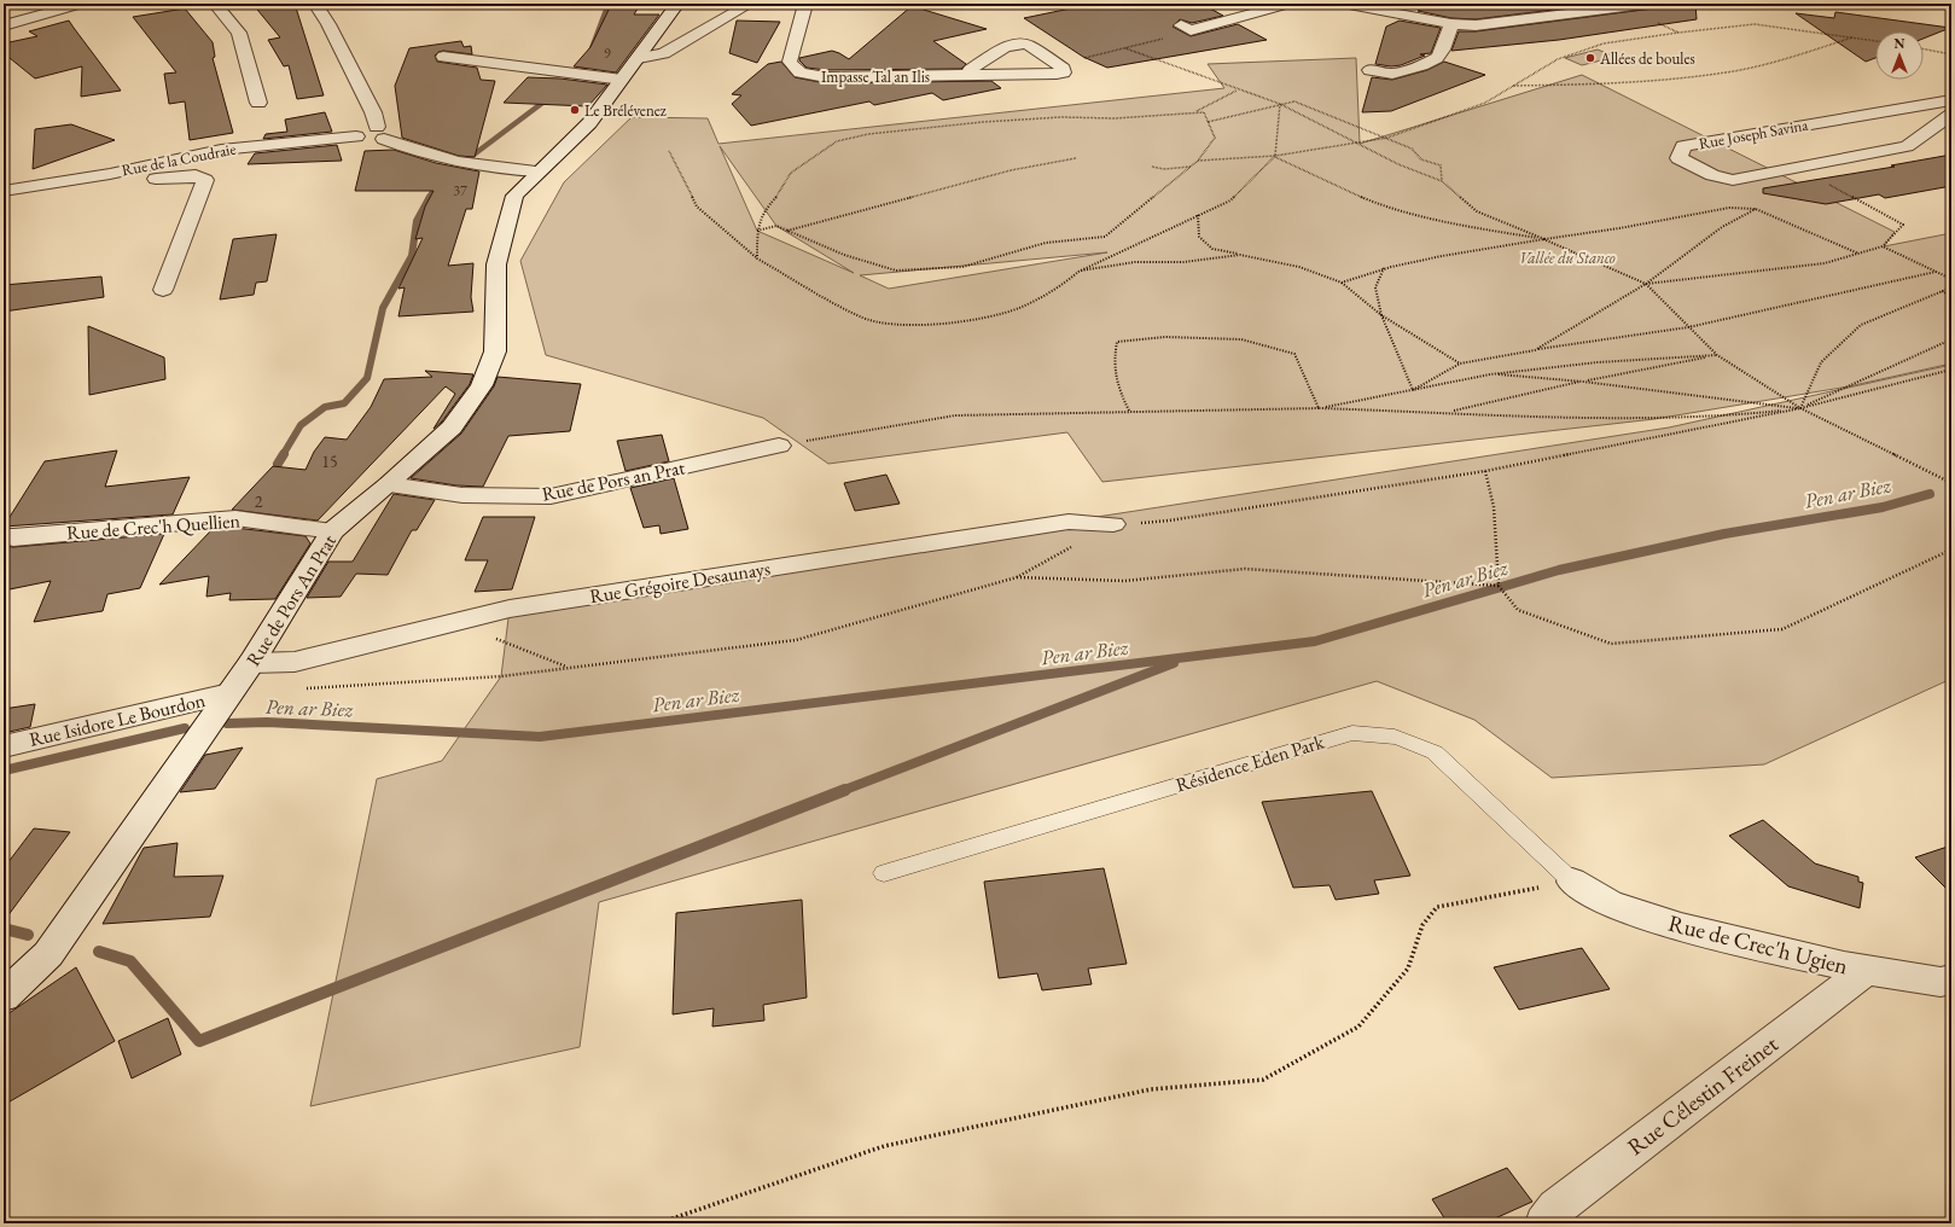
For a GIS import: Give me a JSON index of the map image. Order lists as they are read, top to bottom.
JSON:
{
  "streets": {
    "street": [
      "Impasse Tal an Ilis",
      "Rue Joseph Savina",
      "Rue de la Coudraie",
      "Rue de Pors an Prat",
      "Rue de Crec'h Quellien",
      "Rue Grégoire Desaunays",
      "Rue de Pors An Prat",
      "Rue Isidore Le Bourdon",
      "Rue de Crec'h Ugien",
      "Rue Célestin Freinet"
    ],
    "lane": ["Résidence Eden Park"]
  },
  "crossings": [
    ["Rue de Pors an Prat", "Rue de Pors An Prat"],
    ["Rue de Crec'h Quellien", "Rue de Pors An Prat"],
    ["Rue Grégoire Desaunays", "Rue de Pors An Prat"],
    ["Rue de Pors An Prat", "Rue Isidore Le Bourdon"],
    ["Résidence Eden Park", "Rue de Crec'h Ugien"],
    ["Rue de Crec'h Ugien", "Rue Célestin Freinet"]
  ],
  "water": ["Pen ar Biez"],
  "parks": ["Vallée du Stanco"],
  "places": ["Allées de boules", "Le Brélévenez"],
  "house_numbers": [
    "9",
    "37",
    "15",
    "2"
  ],
  "north": "top"
}
